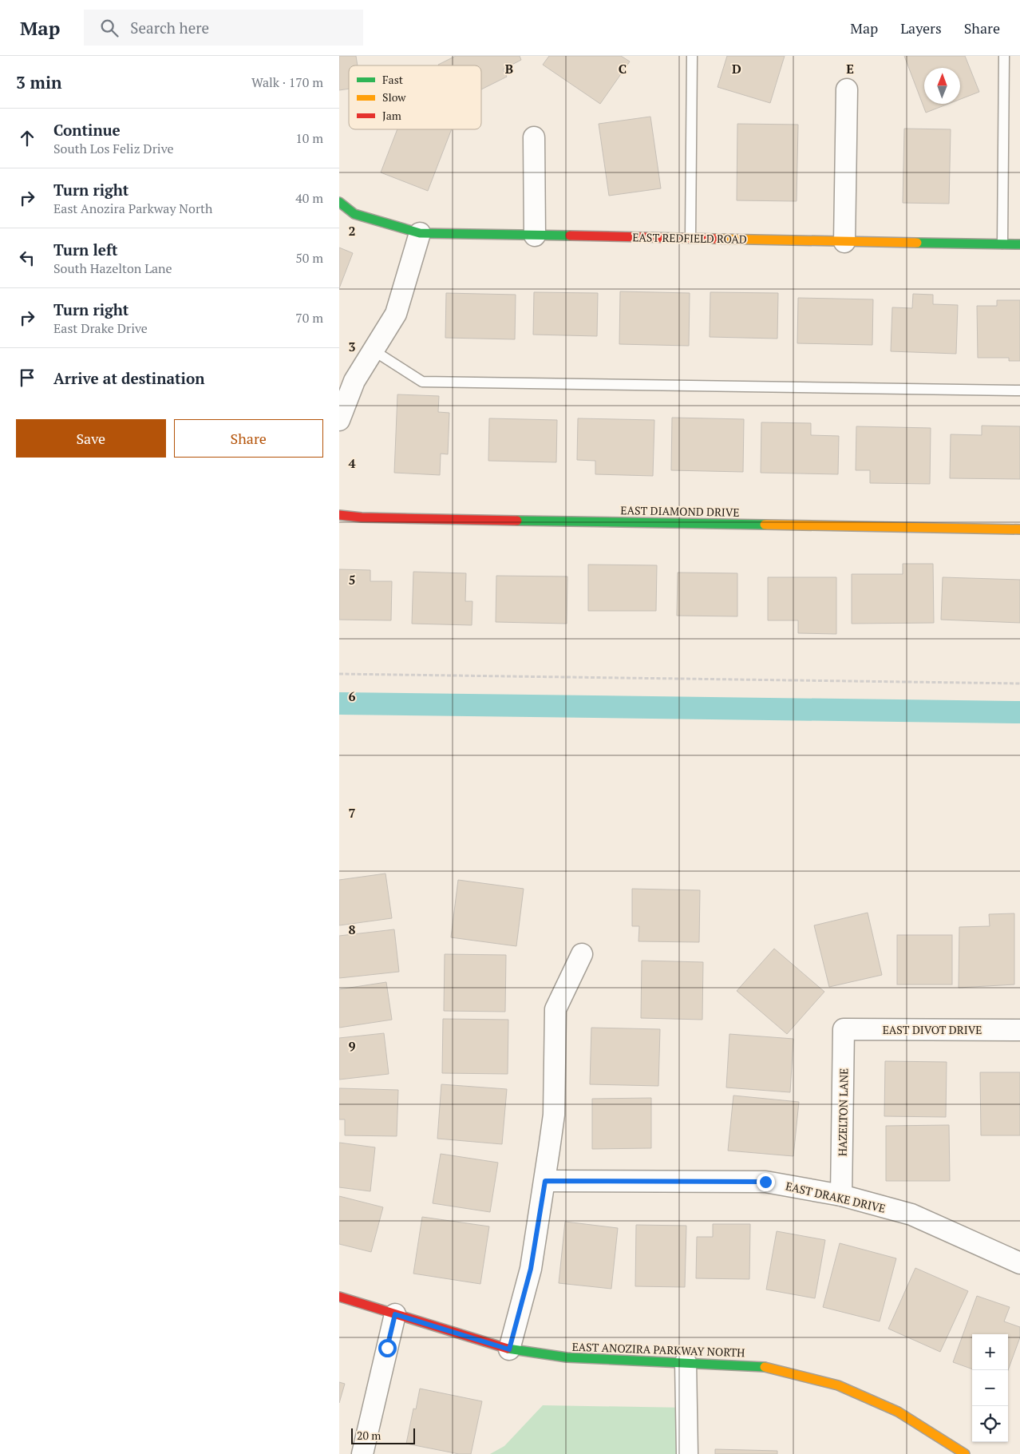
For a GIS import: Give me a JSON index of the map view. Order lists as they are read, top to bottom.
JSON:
{
  "streets": {
    "street": [
      "EAST REDFIELD ROAD",
      "EAST DIAMOND DRIVE",
      "EAST DIVOT DRIVE",
      "HAZELTON LANE",
      "EAST DRAKE DRIVE",
      "EAST ANOZIRA PARKWAY NORTH"
    ]
  },
  "crossings": [
    ["EAST DIVOT DRIVE", "HAZELTON LANE"],
    ["HAZELTON LANE", "EAST DRAKE DRIVE"]
  ],
  "legend": ["Fast", "Slow", "Jam"],
  "scale_bar": "20 m",
  "north": "top",
  "page": {
    "header": "Map",
    "search": "Search here",
    "nav": ["Map", "Layers", "Share"],
    "heading": ["3 min", "Walk · 170 m"],
    "list": [
      ["Continue", "South Los Feliz Drive", "10 m"],
      ["Turn right", "East Anozira Parkway North", "40 m"],
      ["Turn left", "South Hazelton Lane", "50 m"],
      ["Turn right", "East Drake Drive", "70 m"],
      "Arrive at destination"
    ],
    "buttons": ["Save", "Share"],
    "map_buttons": ["+", "−"],
    "scale": "20 m"
  },
  "grid": {
    "columns": [
      "B",
      "C",
      "D",
      "E"
    ],
    "rows": [
      "2",
      "3",
      "4",
      "5",
      "6",
      "7",
      "8",
      "9"
    ]
  }
}
